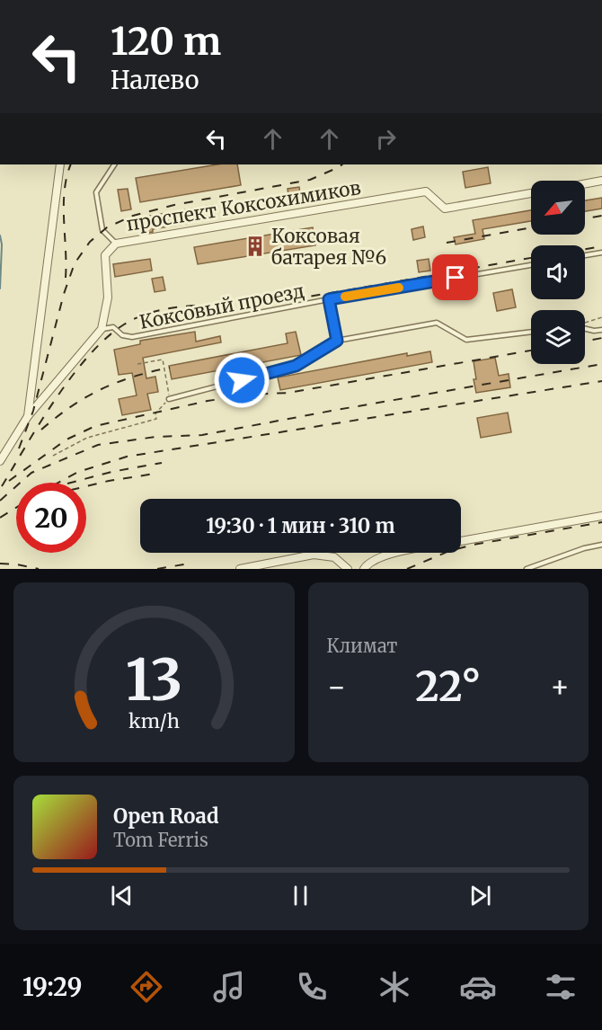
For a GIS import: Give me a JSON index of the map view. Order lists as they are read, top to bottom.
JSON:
{
  "streets": {
    "street": ["проспект Коксохимиков"],
    "lane": ["Коксовый проезд"]
  },
  "crossings": [
    ["проспект Коксохимиков", "Коксовый проезд"]
  ],
  "places": {
    "building": ["Коксовая батарея №6"]
  },
  "north": "bottom left",
  "page": {
    "turn": ["120 m", "Налево"],
    "limit": "20",
    "trip": "19:30 · 1 мин · 310 m",
    "tile": "Климат",
    "heat": ["−", "22°", "+"],
    "song": ["Open Road", "Tom Ferris"],
    "tabs": "19:29",
    "gauge": ["13", "km/h"]
  }
}
